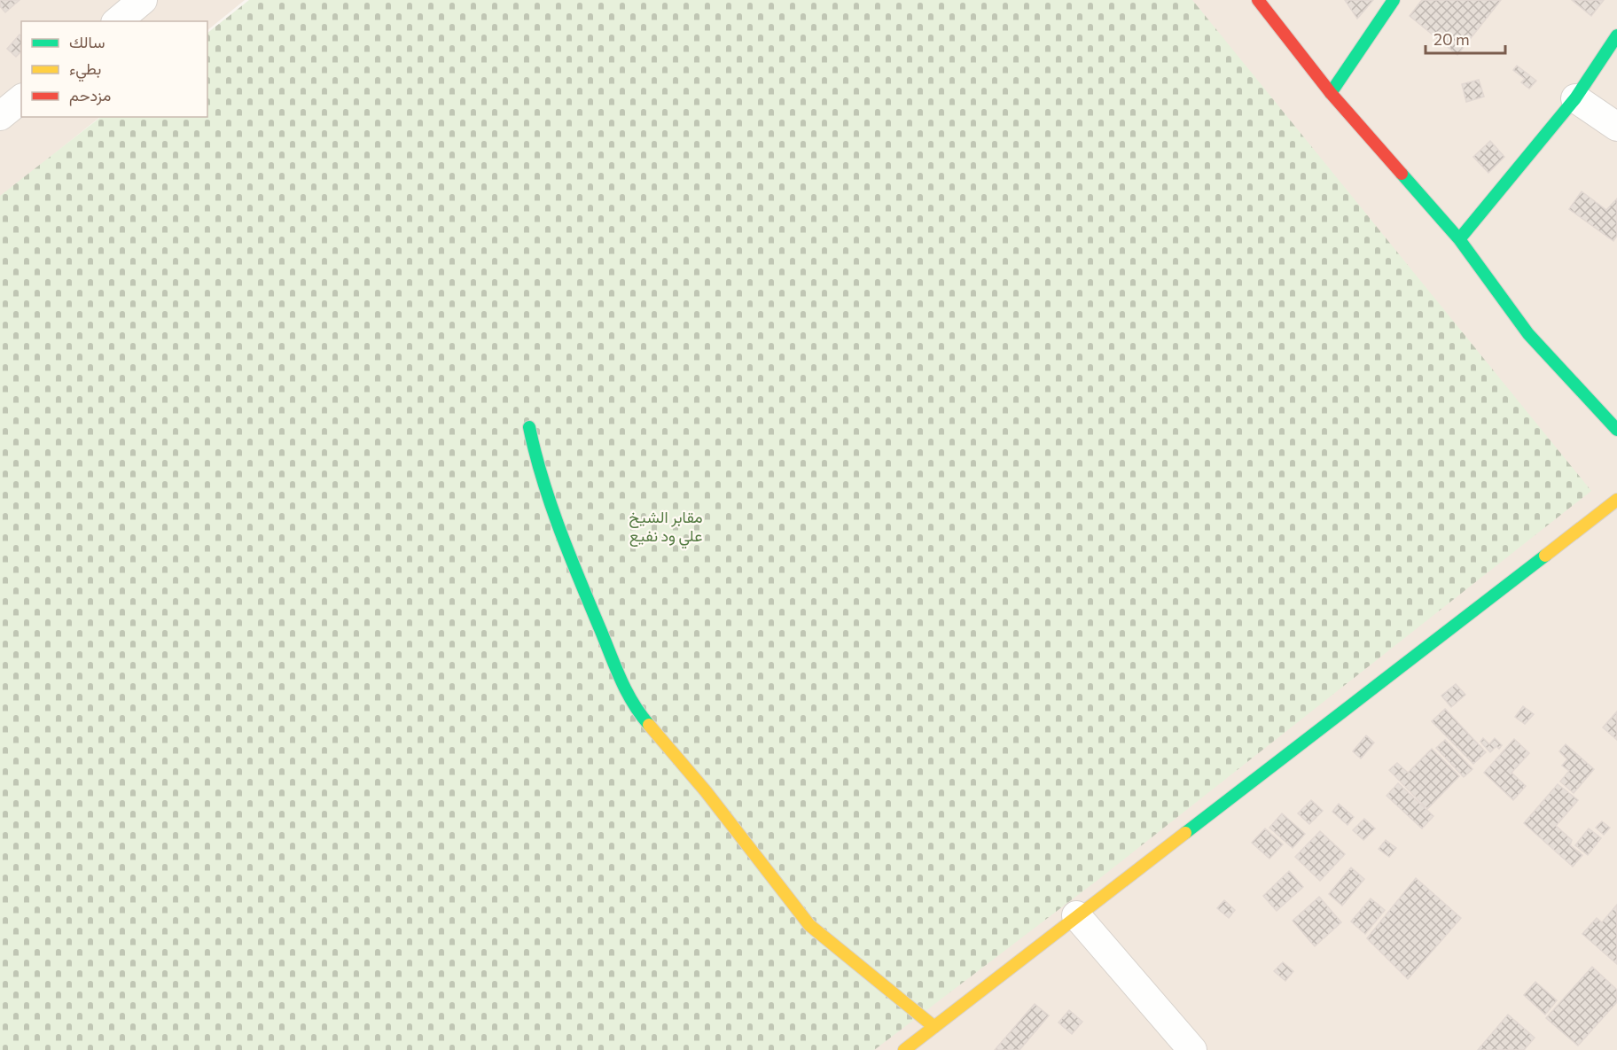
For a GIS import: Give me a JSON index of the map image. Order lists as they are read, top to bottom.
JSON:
{
  "parks": ["مقابر الشيخ علي ود نفيع"],
  "legend": ["سالك", "بطيء", "مزدحم"],
  "scale_bar": "20 m"
}
